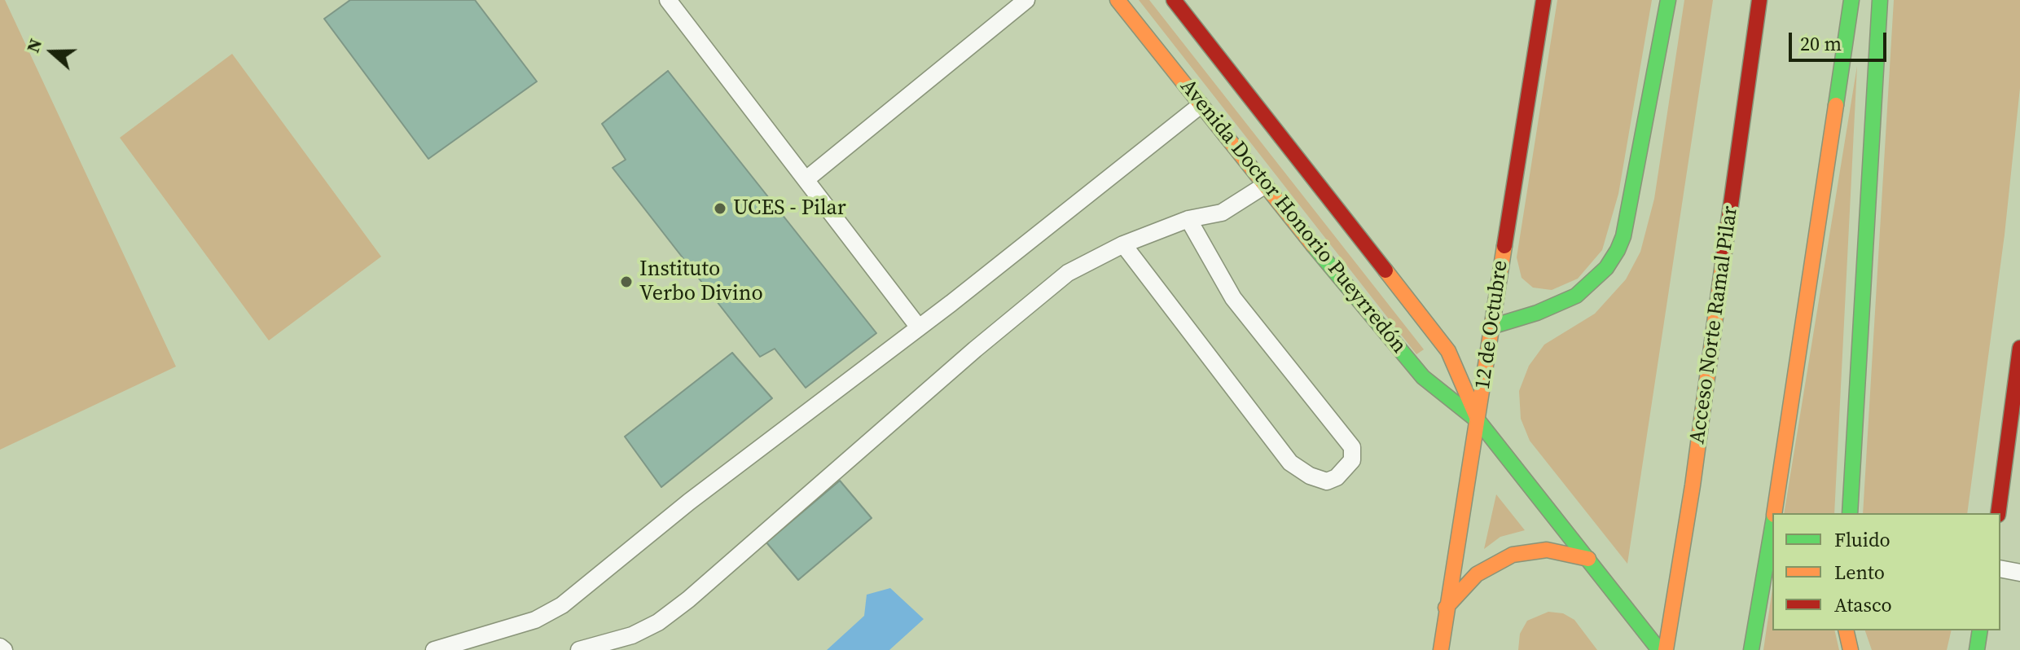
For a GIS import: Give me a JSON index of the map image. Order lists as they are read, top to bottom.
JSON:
{
  "streets": {
    "main road": ["Avenida Doctor Honorio Pueyrredón", "12 de Octubre", "Acceso Norte Ramal Pilar"]
  },
  "crossings": [
    ["Avenida Doctor Honorio Pueyrredón", "12 de Octubre"]
  ],
  "places": ["UCES - Pilar", "Instituto Verbo Divino"],
  "legend": ["Fluido", "Lento", "Atasco"],
  "scale_bar": "20 m",
  "north": "left"
}
